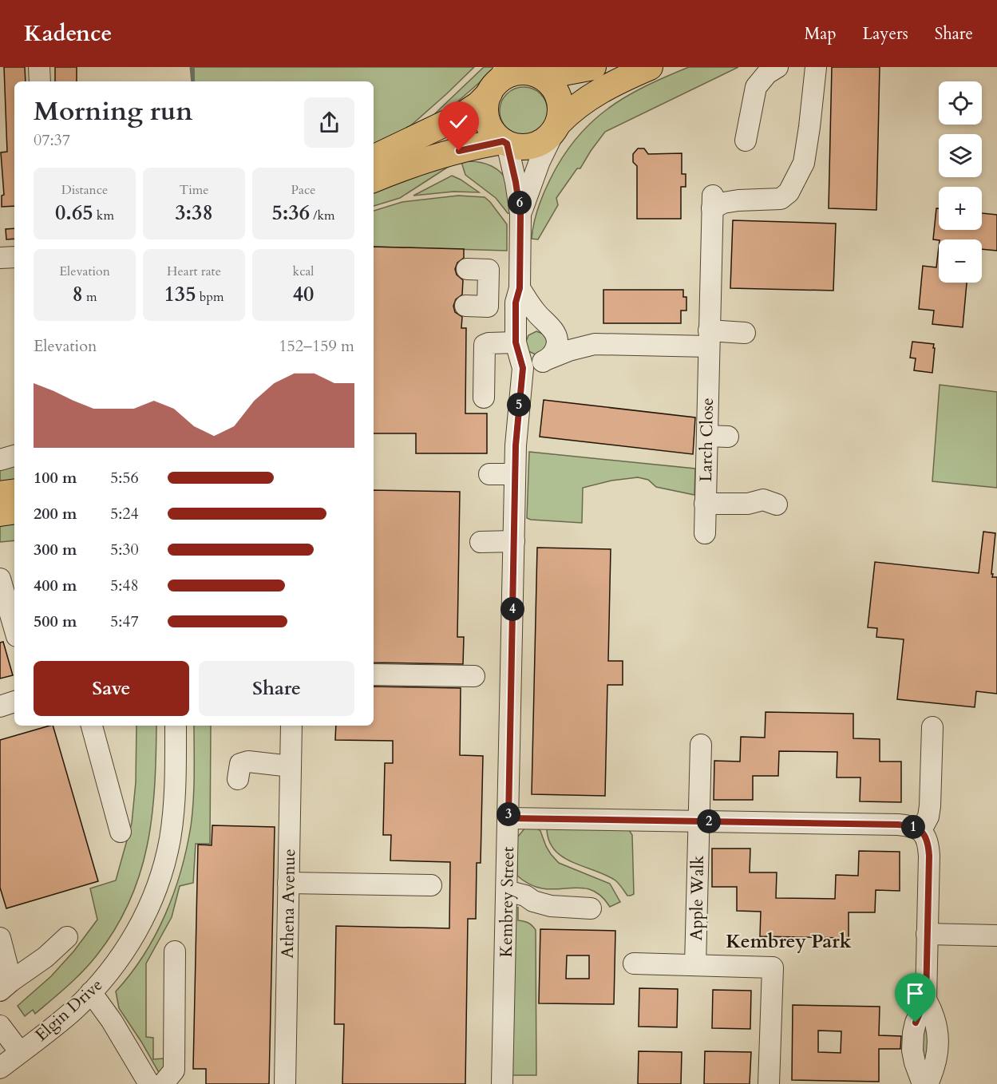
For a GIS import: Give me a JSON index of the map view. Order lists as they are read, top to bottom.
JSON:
{
  "streets": {
    "street": [
      "Larch Close",
      "Apple Walk",
      "Kembrey Street",
      "Athena Avenue",
      "Elgin Drive"
    ]
  },
  "districts": ["Kembrey Park"],
  "page": {
    "header": "Kadence",
    "nav": ["Map", "Layers", "Share"],
    "map_buttons": ["+", "−"],
    "heading": ["Morning run", "07:37"],
    "stats": [
      ["Distance", "0.65 km"],
      ["Time", "3:38"],
      ["Pace", "5:36 /km"],
      ["Elevation", "8 m"],
      ["Heart rate", "135 bpm"],
      ["kcal", "40"]
    ],
    "pins": [
      "6",
      "5",
      "4",
      "3",
      "2",
      "1"
    ],
    "chart": ["Elevation", "152–159 m"],
    "list": [
      {
        "name": "100 m",
        "note": "5:56"
      },
      {
        "name": "200 m",
        "note": "5:24"
      },
      {
        "name": "300 m",
        "note": "5:30"
      },
      {
        "name": "400 m",
        "note": "5:48"
      },
      {
        "name": "500 m",
        "note": "5:47"
      }
    ],
    "buttons": ["Save", "Share"]
  }
}
